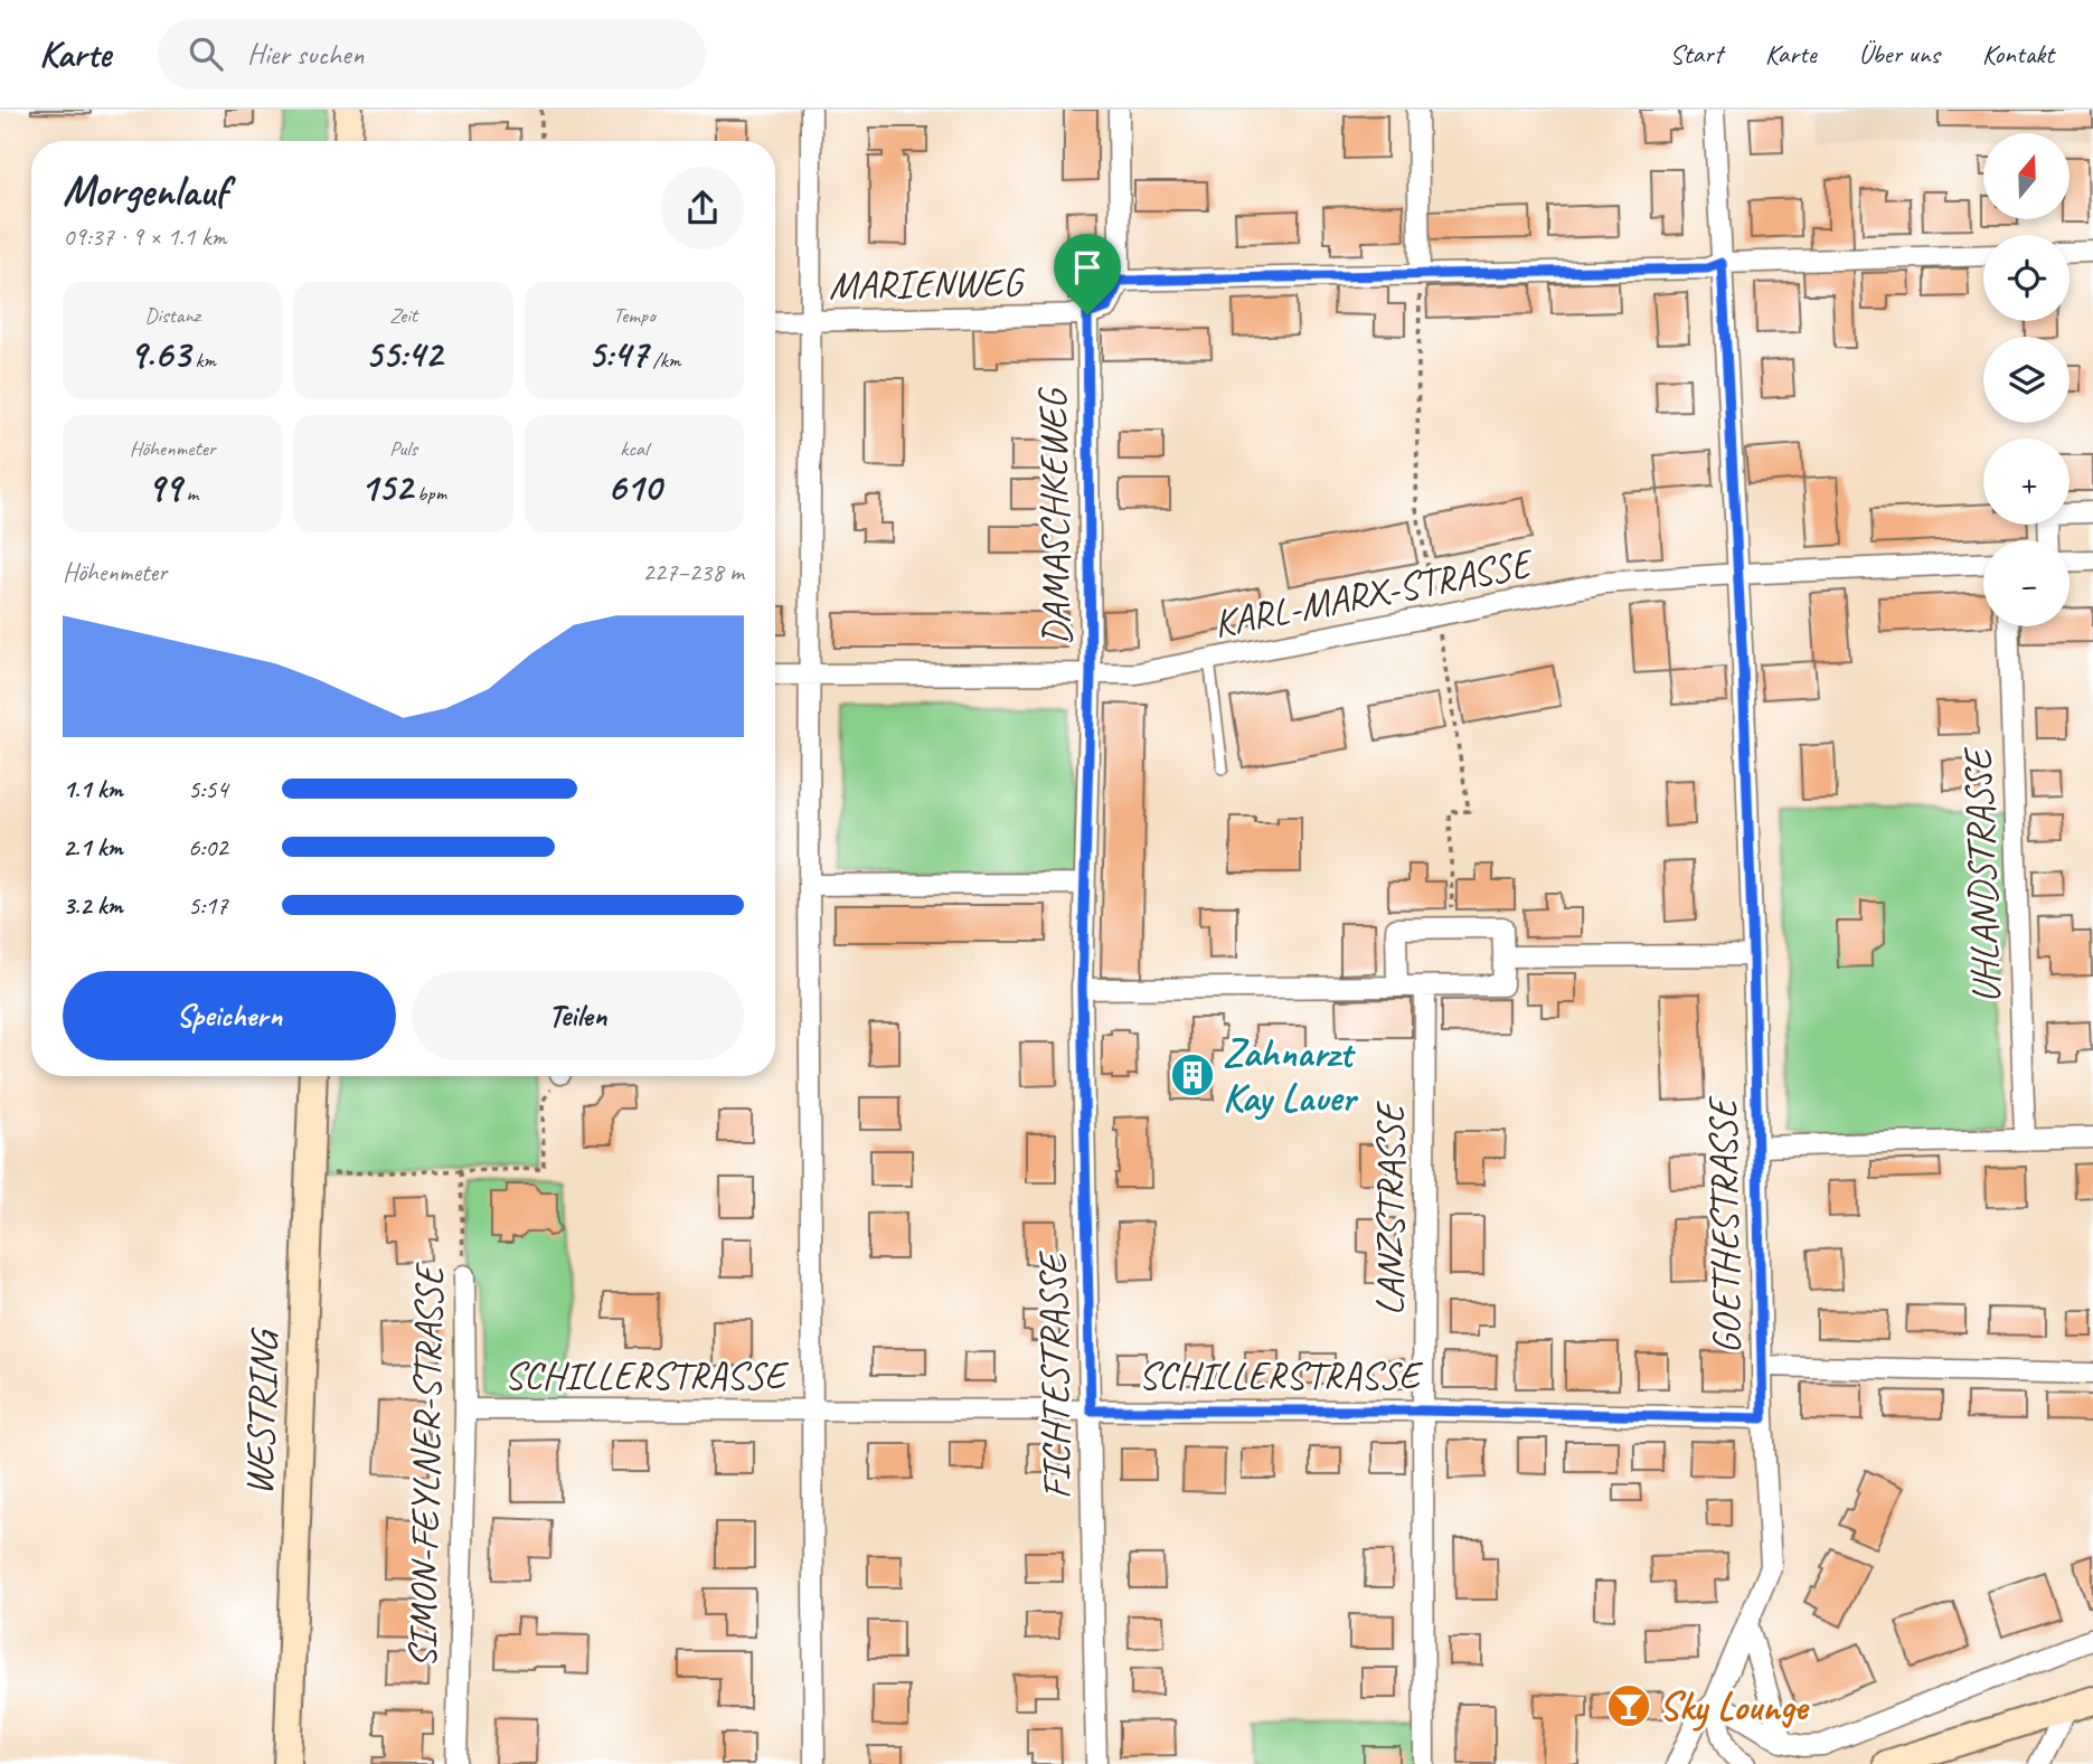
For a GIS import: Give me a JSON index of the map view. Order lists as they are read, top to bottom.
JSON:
{
  "streets": {
    "main road": ["WESTRING"],
    "street": [
      "MARIENWEG",
      "DAMASCHKEWEG",
      "KARL-MARX-STRASSE",
      "UHLANDSTRASSE",
      "LANZSTRASSE",
      "GOETHESTRASSE",
      "SCHILLERSTRASSE",
      "FICHTESTRASSE",
      "SIMON-FEYLNER-STRASSE"
    ]
  },
  "crossings": [
    ["MARIENWEG", "DAMASCHKEWEG"],
    ["DAMASCHKEWEG", "KARL-MARX-STRASSE"],
    ["DAMASCHKEWEG", "FICHTESTRASSE"],
    ["KARL-MARX-STRASSE", "GOETHESTRASSE"],
    ["LANZSTRASSE", "SCHILLERSTRASSE"],
    ["GOETHESTRASSE", "SCHILLERSTRASSE"],
    ["SCHILLERSTRASSE", "FICHTESTRASSE"],
    ["SCHILLERSTRASSE", "SIMON-FEYLNER-STRASSE"]
  ],
  "places": {
    "building": ["Zahnarzt Kay Lauer"],
    "bar": ["Sky Lounge"]
  },
  "north": "top",
  "page": {
    "header": "Karte",
    "search": "Hier suchen",
    "nav": [
      "Start",
      "Karte",
      "Über uns",
      "Kontakt"
    ],
    "map_buttons": ["+", "−"],
    "heading": ["Morgenlauf", "09:37 · 9 × 1.1 km"],
    "stats": [
      ["Distanz", "9.63 km"],
      ["Zeit", "55:42"],
      ["Tempo", "5:47 /km"],
      ["Höhenmeter", "99 m"],
      ["Puls", "152 bpm"],
      ["kcal", "610"]
    ],
    "chart": ["Höhenmeter", "227–238 m"],
    "list": [
      {
        "name": "1.1 km",
        "note": "5:54"
      },
      {
        "name": "2.1 km",
        "note": "6:02"
      },
      {
        "name": "3.2 km",
        "note": "5:17"
      }
    ],
    "buttons": ["Speichern", "Teilen"]
  }
}
